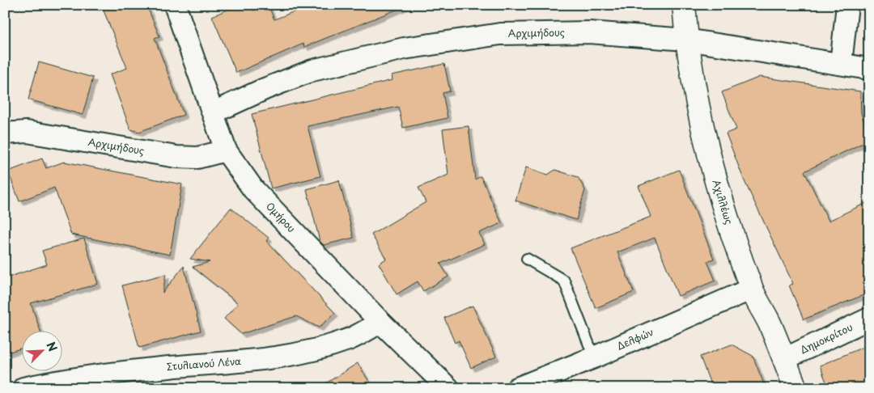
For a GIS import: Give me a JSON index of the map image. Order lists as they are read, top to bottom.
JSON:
{
  "streets": {
    "street": [
      "Αρχιμήδους",
      "Αχιλλέως",
      "Ομήρου",
      "Δημοκρίτου",
      "Δελφών",
      "Στυλιανού Λένα"
    ]
  },
  "crossings": [
    ["Αρχιμήδους", "Αχιλλέως"],
    ["Αρχιμήδους", "Ομήρου"],
    ["Αχιλλέως", "Δημοκρίτου"],
    ["Αχιλλέως", "Δελφών"],
    ["Ομήρου", "Στυλιανού Λένα"]
  ],
  "north": "top right"
}
